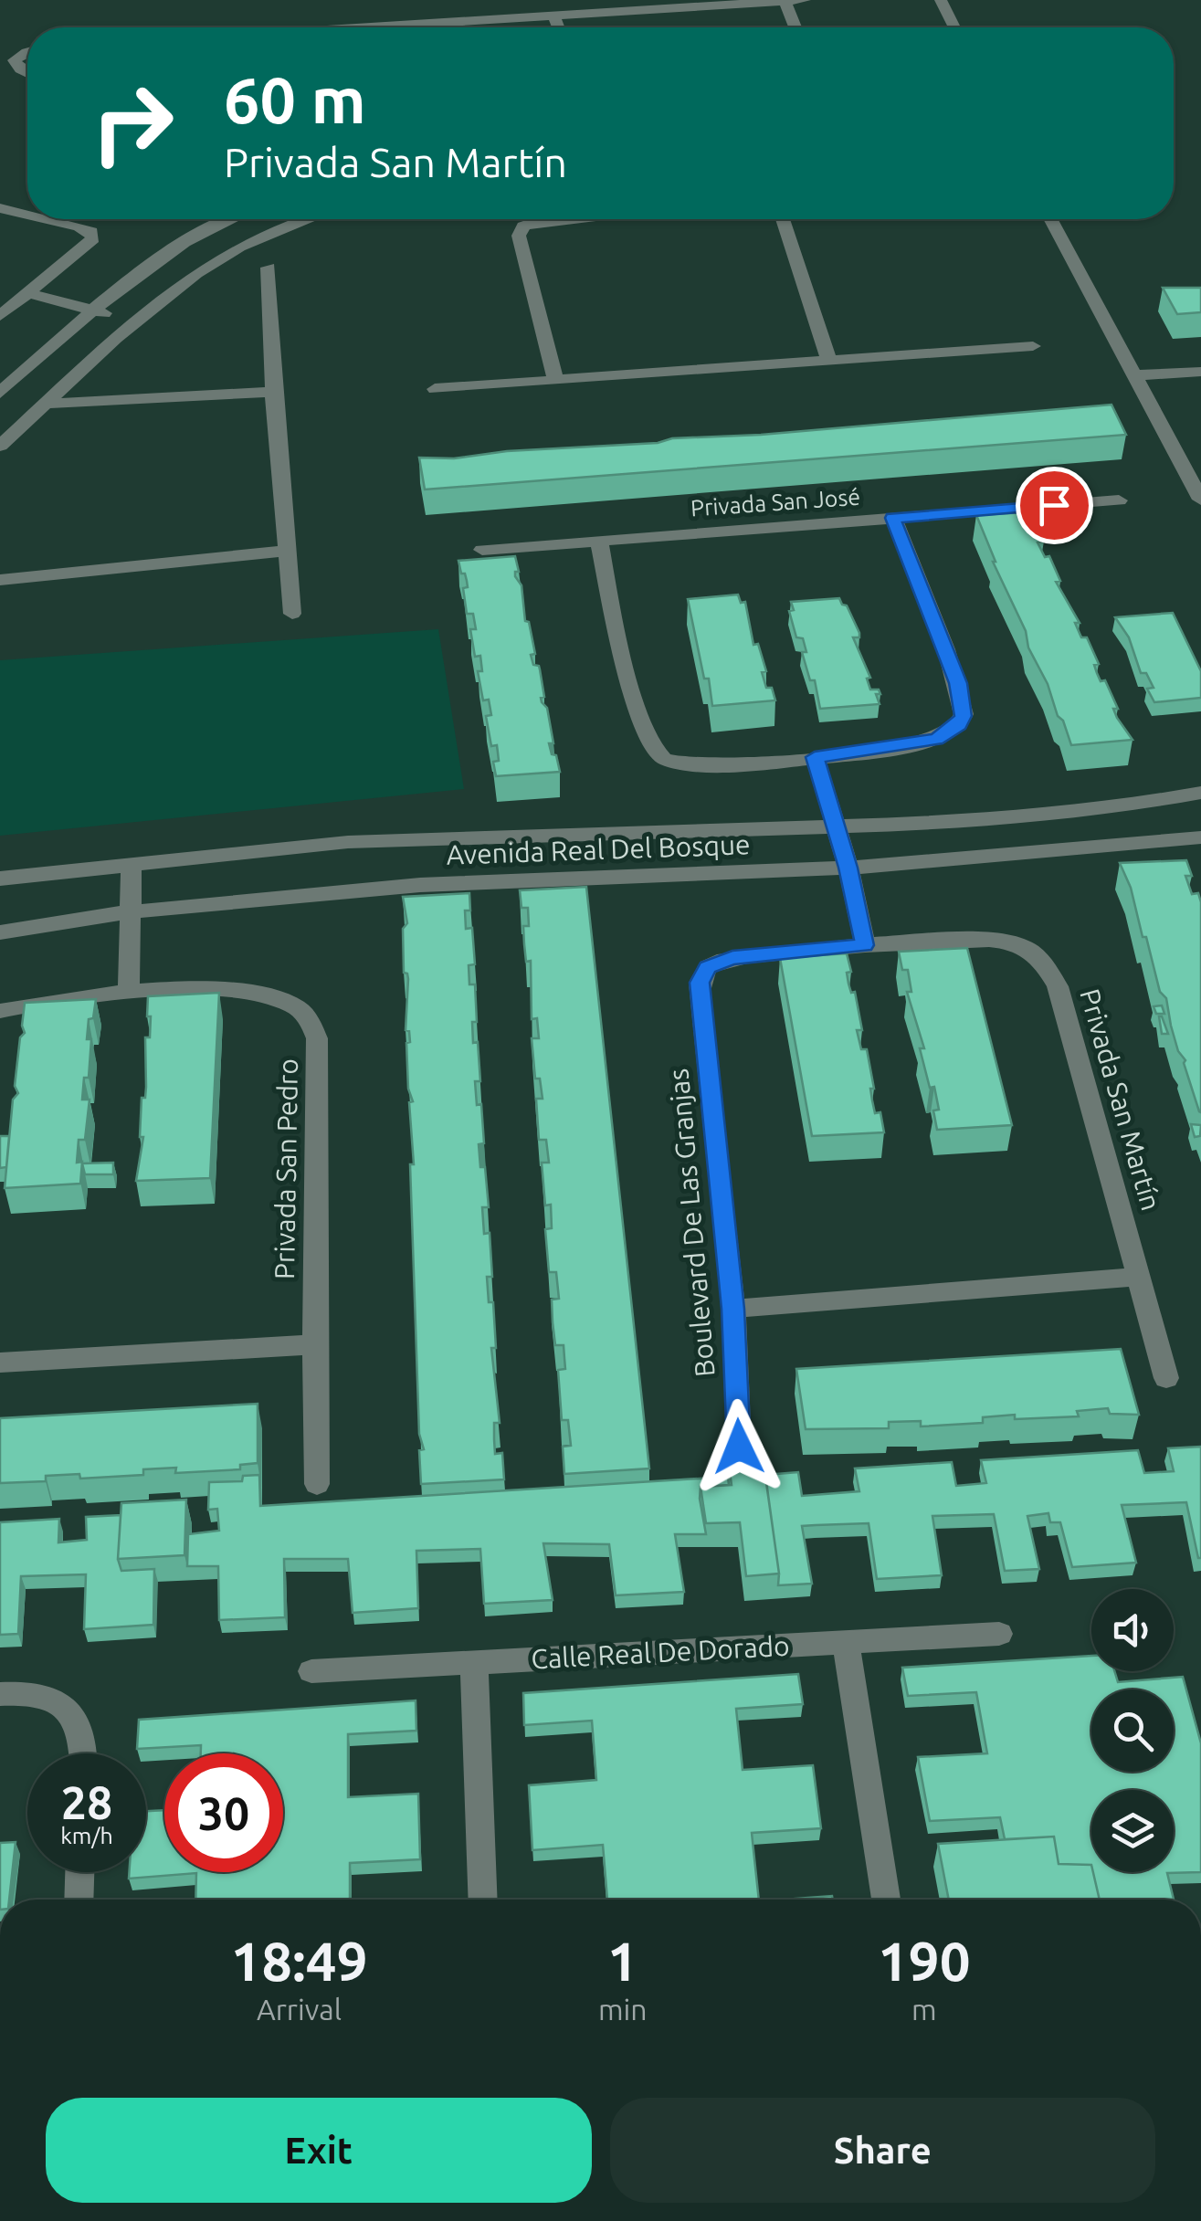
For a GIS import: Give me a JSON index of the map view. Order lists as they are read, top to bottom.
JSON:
{
  "streets": {
    "street": [
      "Privada San José",
      "Avenida Real Del Bosque",
      "Privada San Martín",
      "Privada San Pedro",
      "Boulevard De Las Granjas",
      "Calle Real De Dorado"
    ]
  },
  "crossings": [
    ["Privada San Martín", "Boulevard De Las Granjas"]
  ],
  "page": {
    "turn": ["60 m", "Privada San Martín"],
    "speed": "28 km/h",
    "limit": "30",
    "eta": [
      "18:49",
      "Arrival",
      "1",
      "min",
      "190",
      "m"
    ],
    "buttons": ["Exit", "Share"]
  }
}
